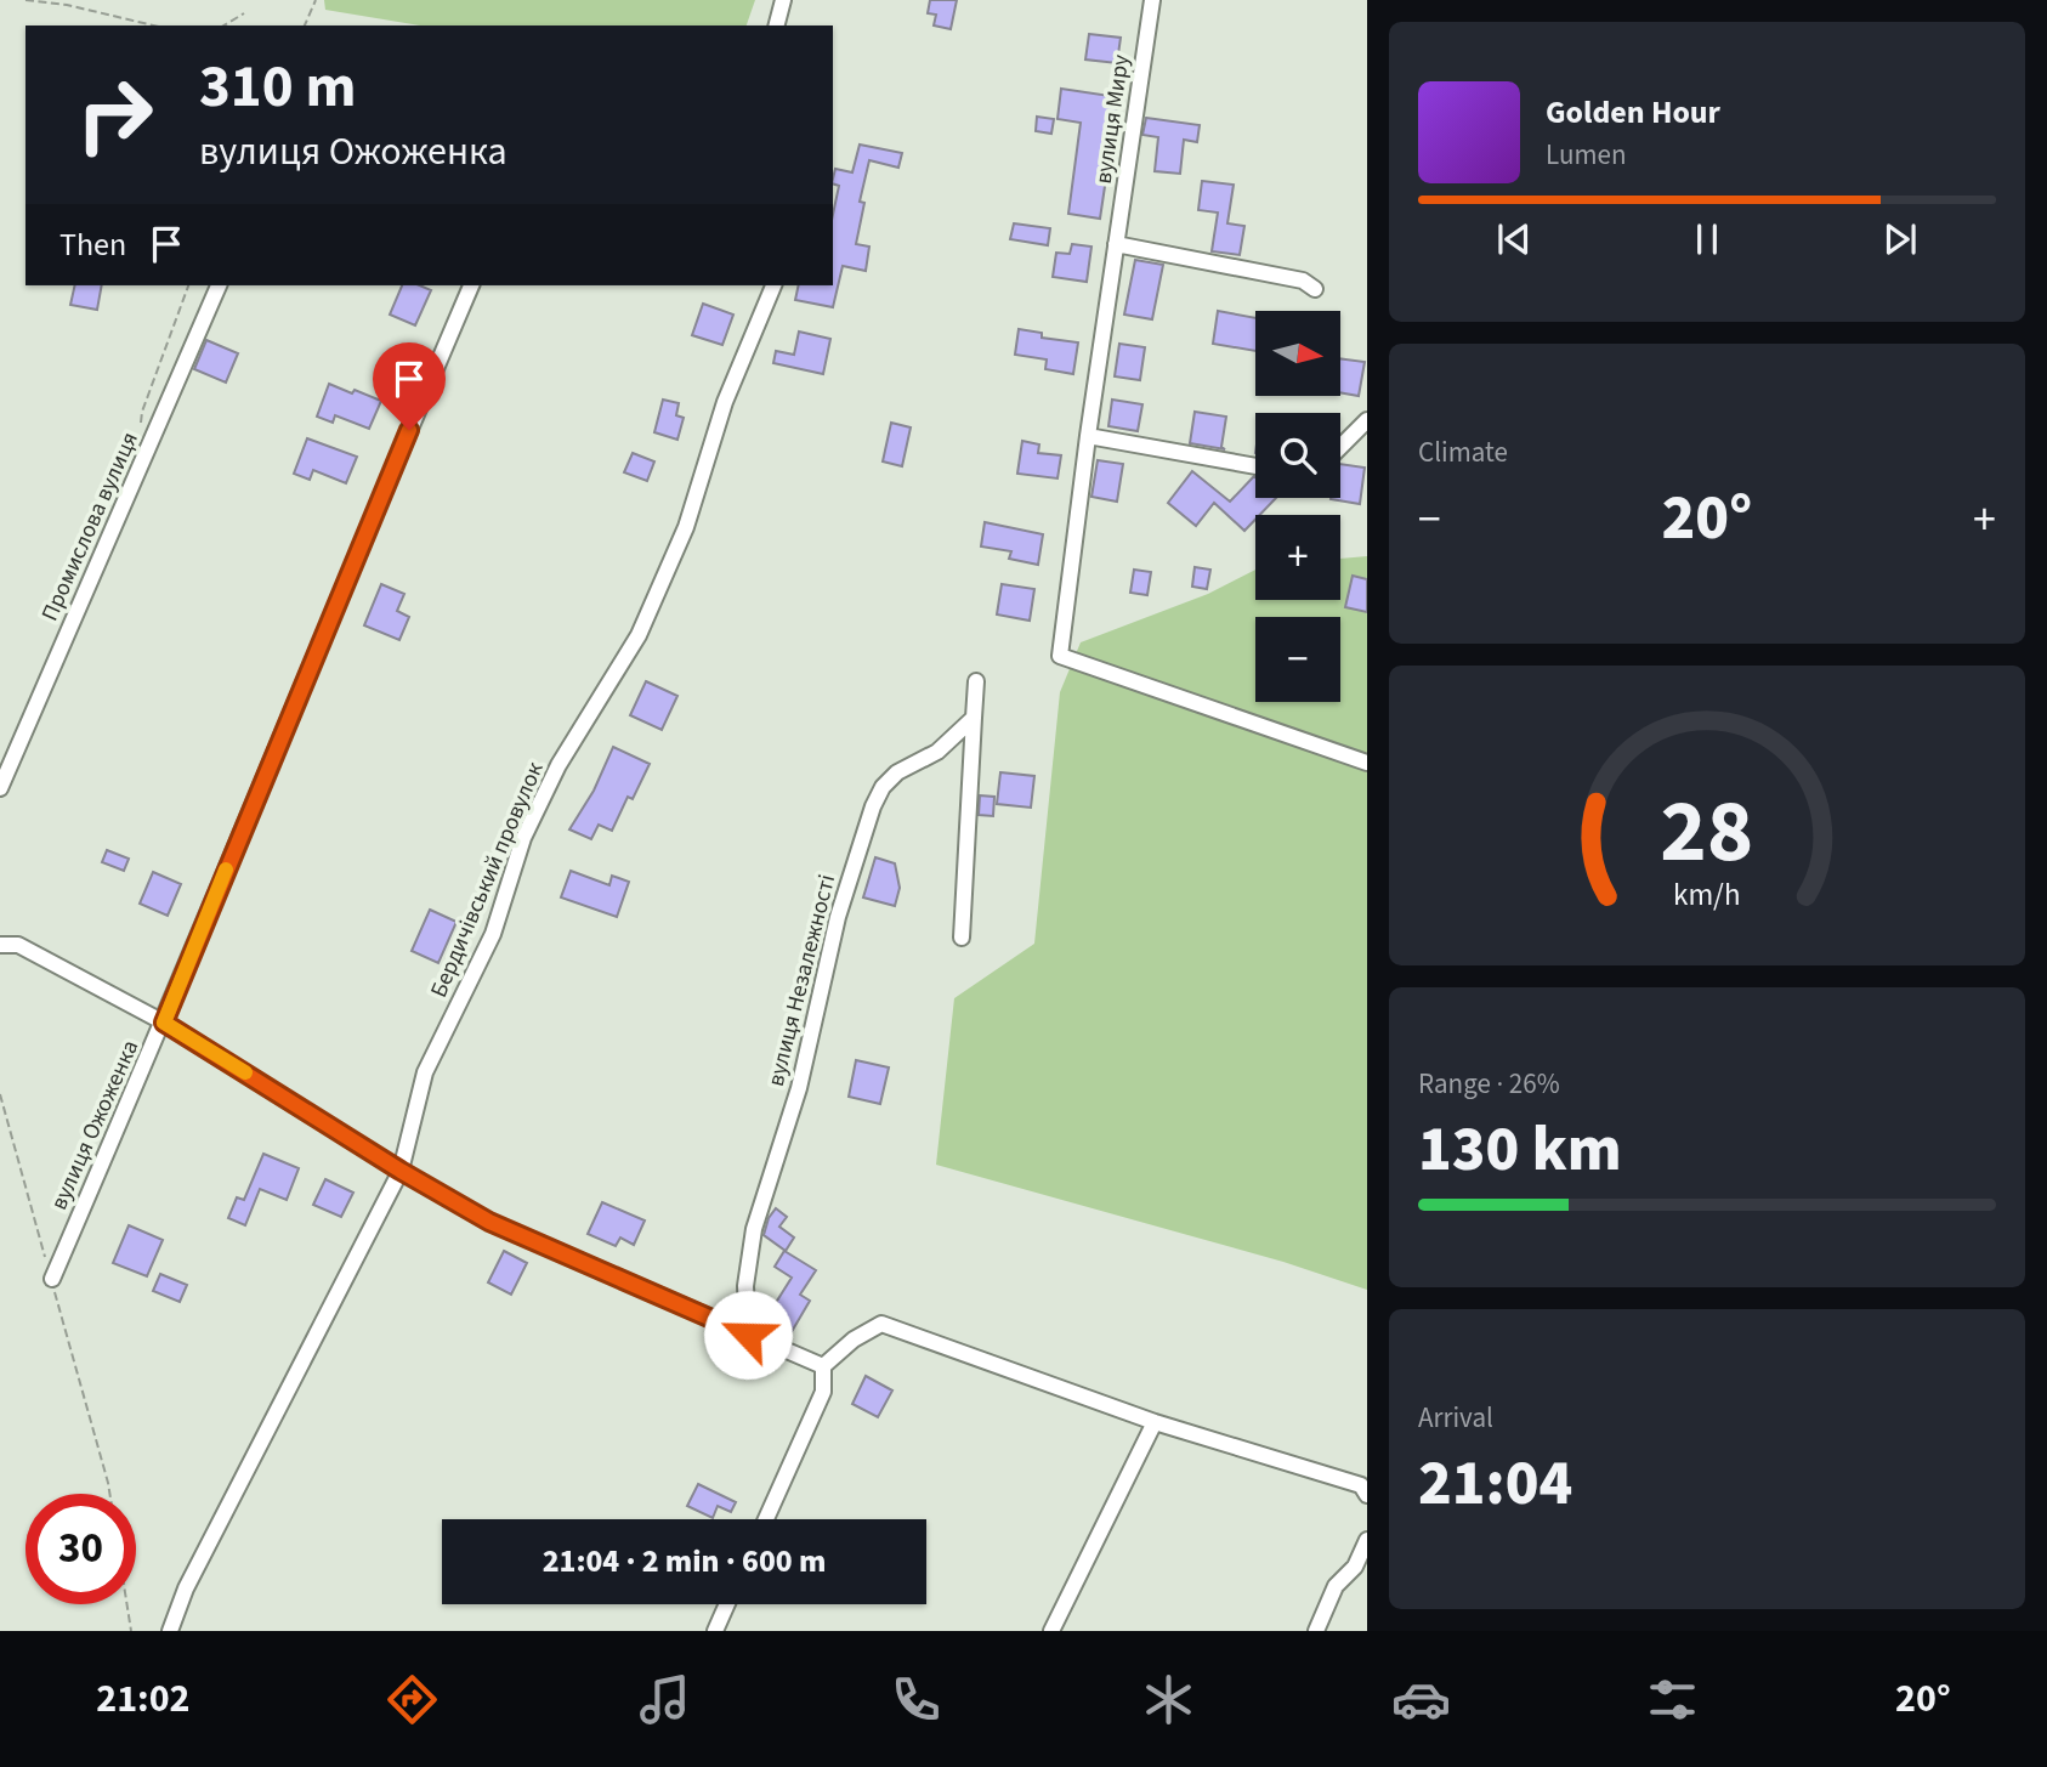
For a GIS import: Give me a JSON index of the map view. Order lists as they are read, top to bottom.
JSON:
{
  "streets": {
    "street": [
      "вулиця Миру",
      "Промислова вулиця",
      "Бердичівський провулок",
      "вулиця Незалежності",
      "вулиця Ожоженка"
    ]
  },
  "north": "right",
  "page": {
    "turn": ["310 m", "вулиця Ожоженка"],
    "song": ["Golden Hour", "Lumen"],
    "then": "Then",
    "map_buttons": ["+", "−"],
    "tile": [
      "Climate",
      ["Range · 26%", "130 km"],
      ["Arrival", "21:04"]
    ],
    "heat": ["−", "20°", "+"],
    "limit": "30",
    "trip": "21:04 · 2 min · 600 m",
    "tabs": ["21:02", "20°"],
    "gauge": ["28", "km/h"]
  }
}
